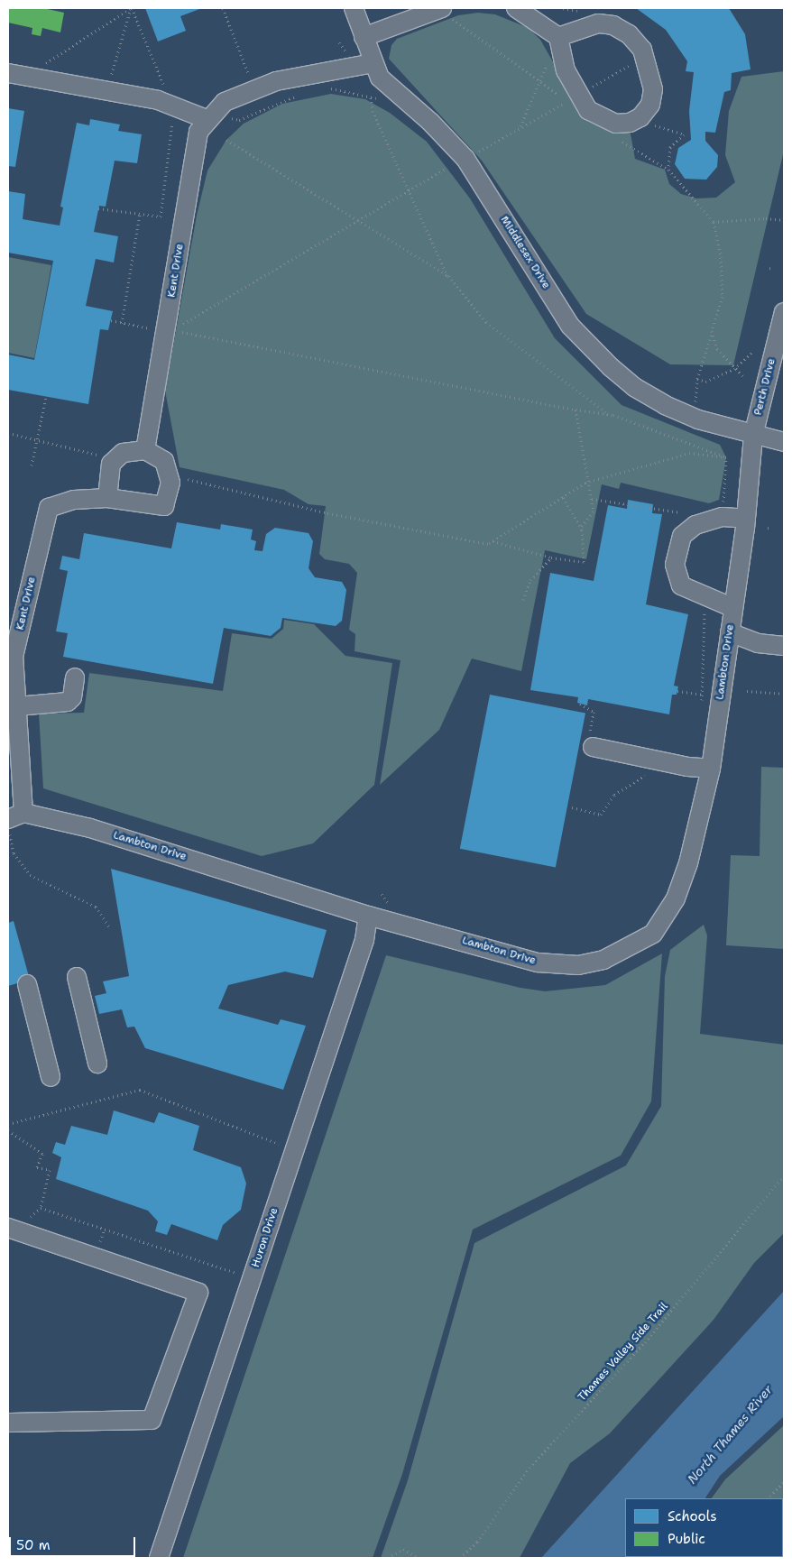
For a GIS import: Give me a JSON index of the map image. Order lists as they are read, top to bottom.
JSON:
{
  "streets": {
    "street": [
      "Middlesex Drive",
      "Kent Drive",
      "Perth Drive",
      "Lambton Drive",
      "Huron Drive"
    ],
    "path": ["Thames Valley Side Trail"]
  },
  "crossings": [
    ["Middlesex Drive", "Kent Drive"],
    ["Middlesex Drive", "Perth Drive"],
    ["Middlesex Drive", "Lambton Drive"],
    ["Kent Drive", "Lambton Drive"],
    ["Perth Drive", "Lambton Drive"],
    ["Lambton Drive", "Huron Drive"]
  ],
  "water": ["North Thames River"],
  "legend": ["Schools", "Public"],
  "scale_bar": "50 m"
}
